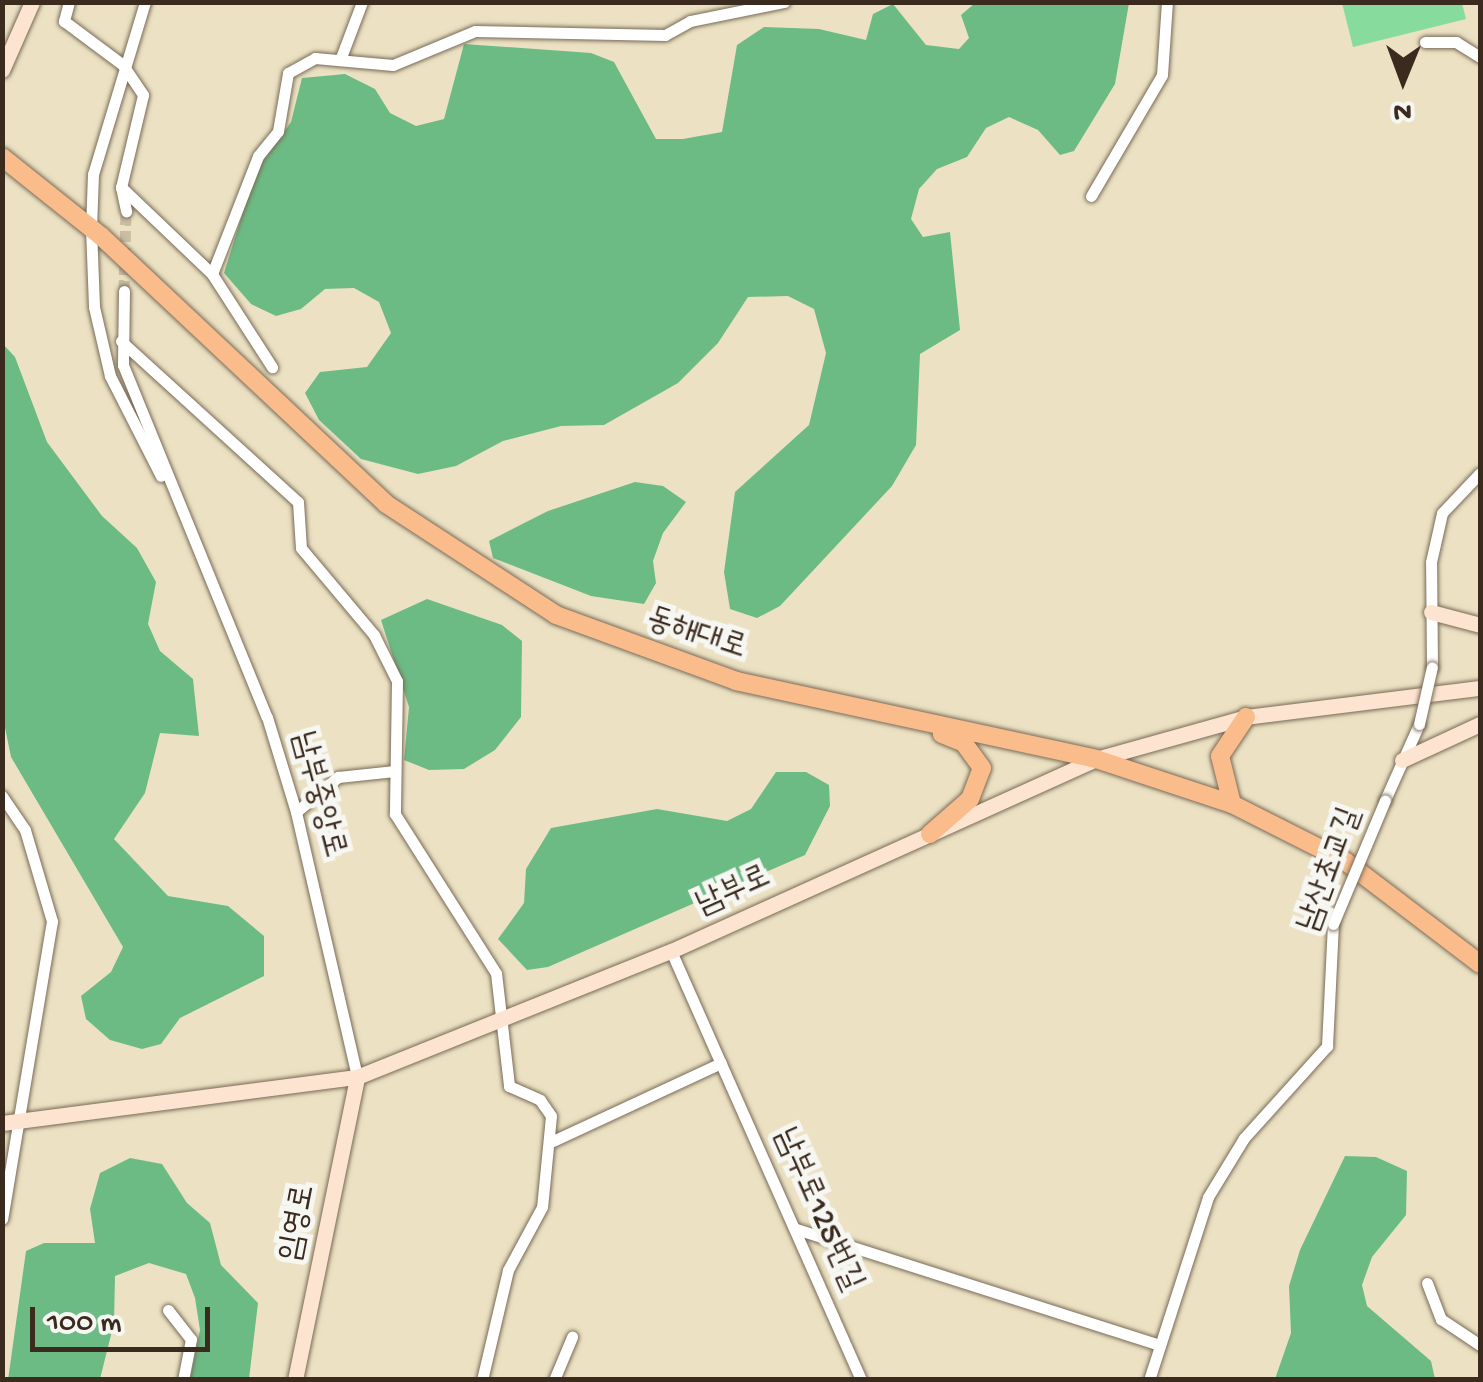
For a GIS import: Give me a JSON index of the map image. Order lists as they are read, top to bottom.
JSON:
{
  "streets": {
    "main road": ["동해대로"],
    "street": [
      "남부중앙로",
      "남산초교길",
      "남부로",
      "남부로125번길",
      "임영로"
    ]
  },
  "crossings": [
    ["동해대로", "남부중앙로"],
    ["동해대로", "남부로"],
    ["남부중앙로", "남부로"],
    ["남부중앙로", "임영로"],
    ["남부로", "남부로125번길"],
    ["남부로", "임영로"]
  ],
  "scale_bar": "100 m",
  "north": "bottom"
}
